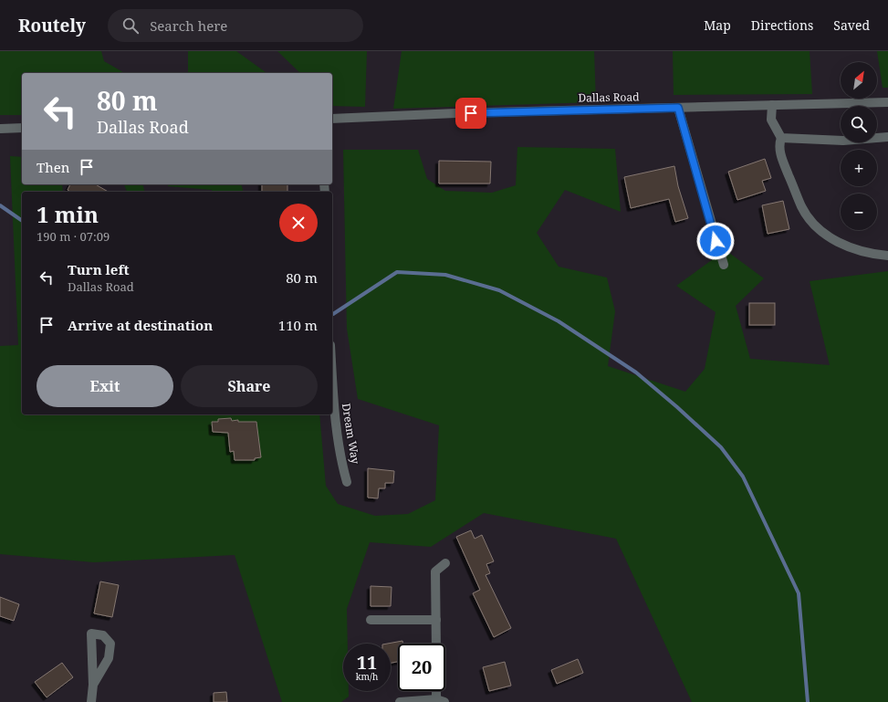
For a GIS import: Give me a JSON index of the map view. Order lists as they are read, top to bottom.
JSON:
{
  "streets": {
    "street": ["Dallas Road", "Dream Way"]
  },
  "north": "top right",
  "page": {
    "header": "Routely",
    "search": "Search here",
    "nav": ["Map", "Directions", "Saved"],
    "map_buttons": ["+", "−"],
    "turn": ["80 m", "Dallas Road"],
    "then": "Then",
    "heading": ["1 min", "190 m · 07:09"],
    "list": [
      {
        "name": "Turn left",
        "note": "Dallas Road",
        "value": "80 m"
      },
      {
        "name": "Arrive at destination",
        "value": "110 m"
      }
    ],
    "buttons": ["Exit", "Share"],
    "speed": "11 km/h",
    "limit": "20"
  }
}
